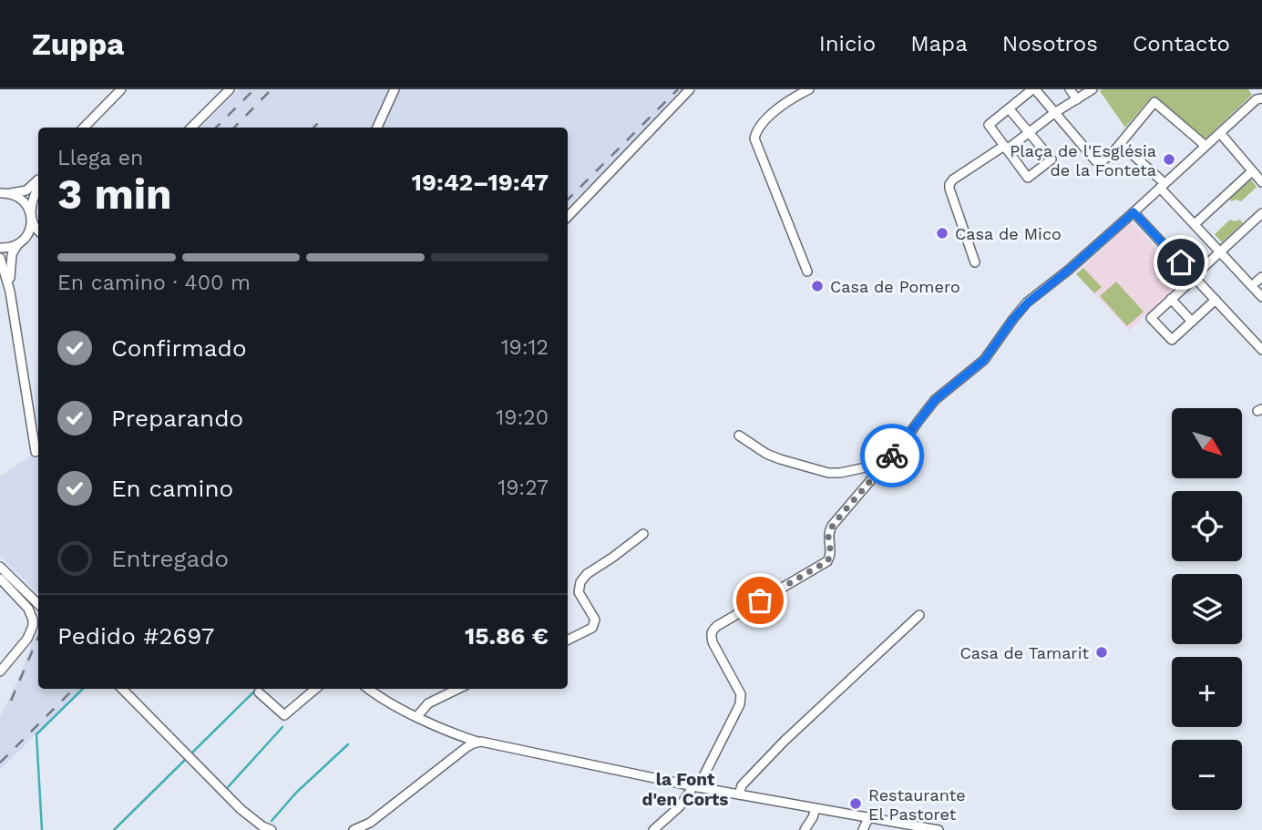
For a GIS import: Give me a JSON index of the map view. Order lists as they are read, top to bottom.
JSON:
{
  "districts": ["la Font d'en Corts"],
  "places": [
    "Plaça de l'Església de la Fonteta",
    "Casa de Mico",
    "Casa de Pomero",
    "Casa de Tamarit",
    "Restaurante El Pastoret"
  ],
  "north": "bottom right",
  "page": {
    "header": "Zuppa",
    "nav": [
      "Inicio",
      "Mapa",
      "Nosotros",
      "Contacto"
    ],
    "heading": ["3 min", "Llega en", "19:42–19:47"],
    "panel": ["Pedido #2697", "15.86 €"],
    "bar": "En camino · 400 m",
    "list": [
      ["Confirmado", "19:12"],
      ["Preparando", "19:20"],
      ["En camino", "19:27"],
      "Entregado"
    ],
    "map_buttons": ["+", "−"]
  }
}
